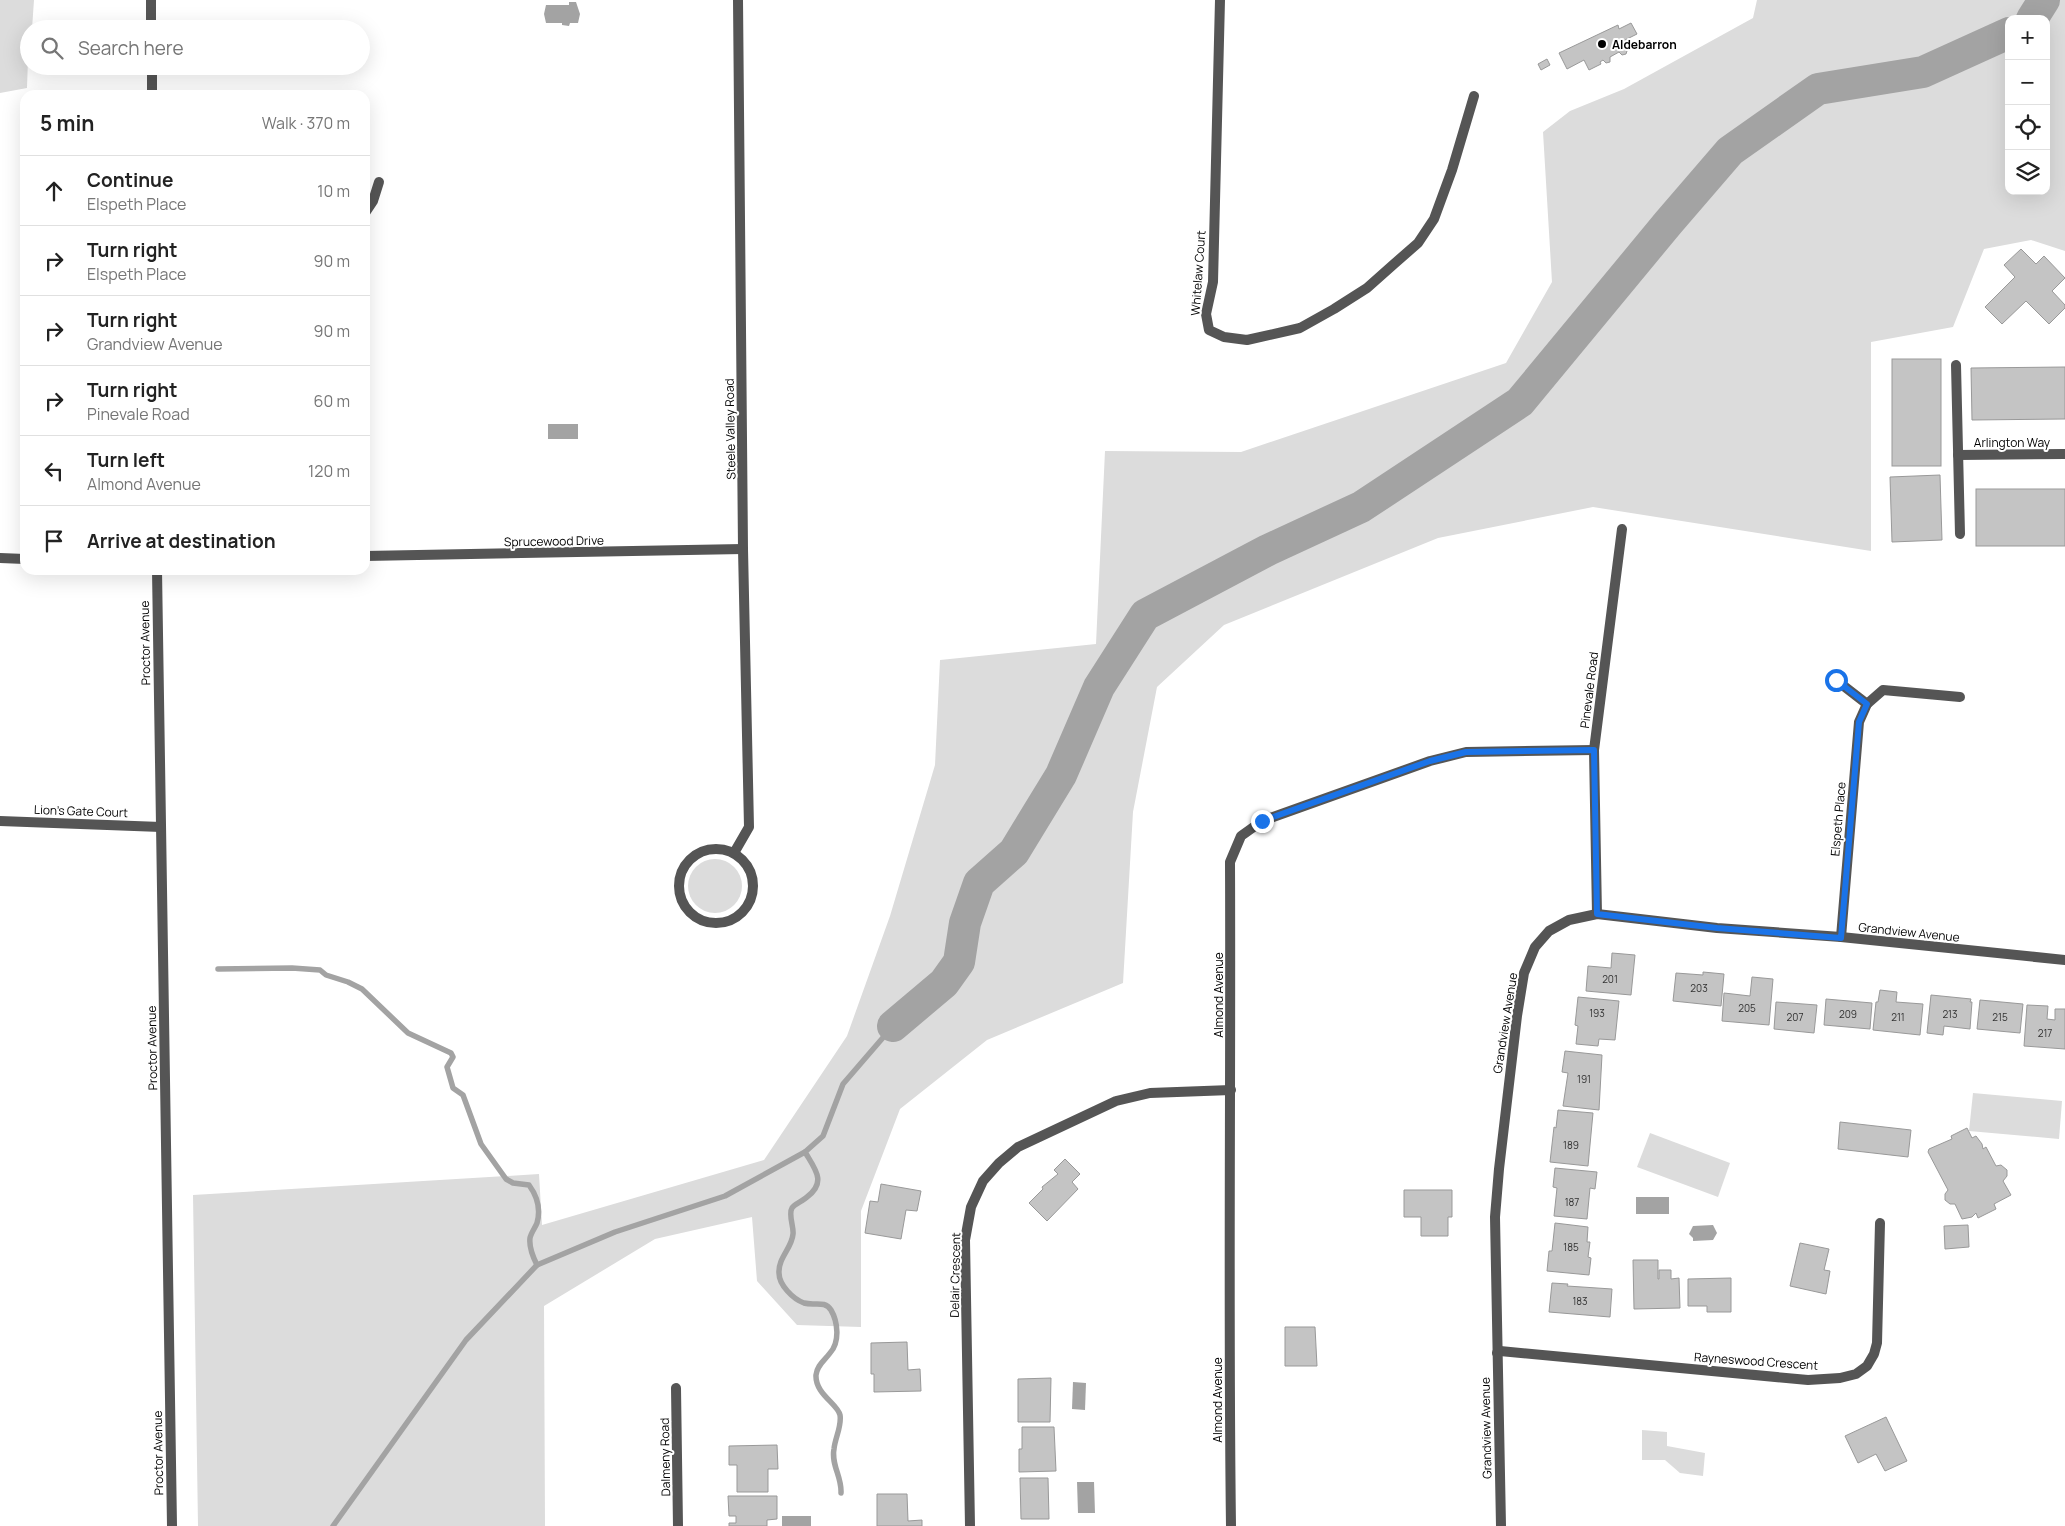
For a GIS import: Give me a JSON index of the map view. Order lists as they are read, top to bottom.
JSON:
{
  "streets": {
    "street": [
      "Whitelaw Court",
      "Steele Valley Road",
      "Arlington Way",
      "Sprucewood Drive",
      "Proctor Avenue",
      "Pinevale Road",
      "Lion's Gate Court",
      "Elspeth Place",
      "Grandview Avenue",
      "Almond Avenue",
      "Delair Crescent",
      "Rayneswood Crescent",
      "Dalmeny Road"
    ]
  },
  "crossings": [
    ["Steele Valley Road", "Sprucewood Drive"],
    ["Proctor Avenue", "Lion's Gate Court"],
    ["Pinevale Road", "Grandview Avenue"],
    ["Pinevale Road", "Almond Avenue"],
    ["Elspeth Place", "Grandview Avenue"],
    ["Grandview Avenue", "Rayneswood Crescent"],
    ["Almond Avenue", "Delair Crescent"]
  ],
  "places": ["Aldebarron"],
  "house_numbers": [
    "201",
    "203",
    "205",
    "193",
    "209",
    "213",
    "207",
    "211",
    "215",
    "217",
    "191",
    "189",
    "187",
    "185",
    "183"
  ],
  "page": {
    "map_buttons": ["+", "−"],
    "search": "Search here",
    "heading": ["5 min", "Walk · 370 m"],
    "list": [
      ["Continue", "Elspeth Place", "10 m"],
      ["Turn right", "Elspeth Place", "90 m"],
      ["Turn right", "Grandview Avenue", "90 m"],
      ["Turn right", "Pinevale Road", "60 m"],
      ["Turn left", "Almond Avenue", "120 m"],
      "Arrive at destination"
    ]
  }
}
